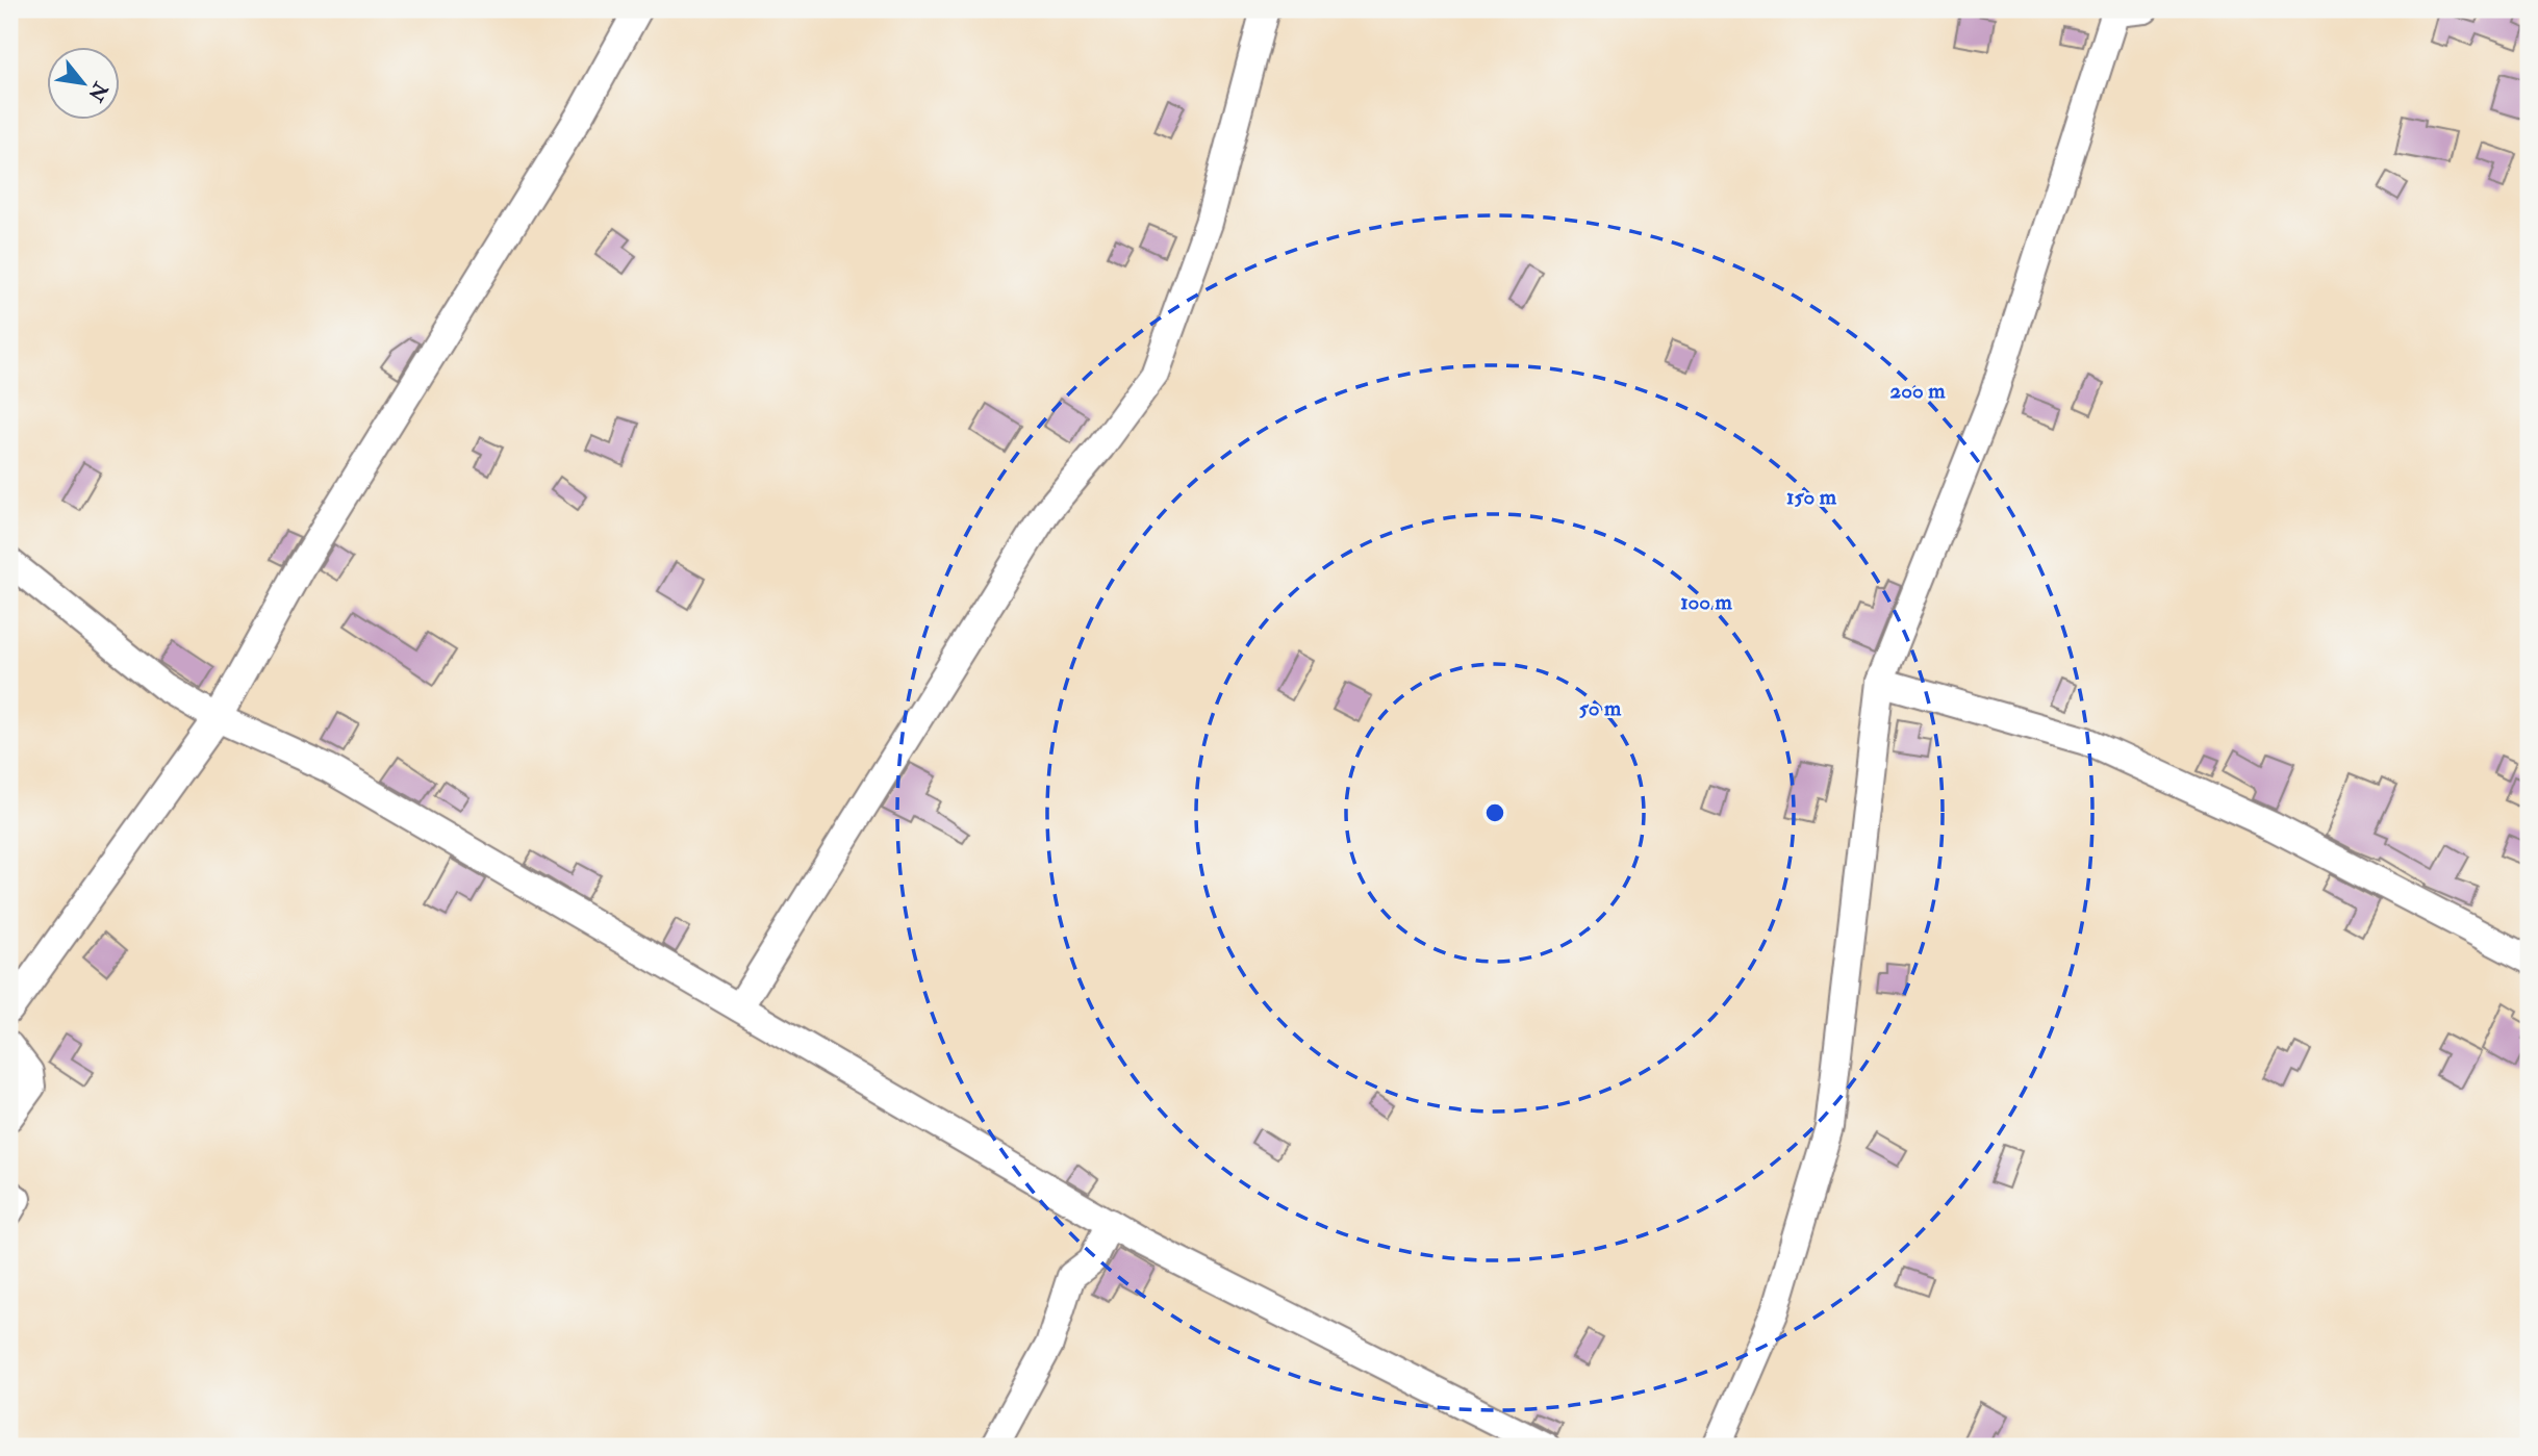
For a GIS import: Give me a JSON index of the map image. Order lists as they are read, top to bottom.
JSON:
{
  "north": "bottom right",
  "rings": [
    "200 m",
    "150 m",
    "100 m",
    "50 m"
  ]
}
